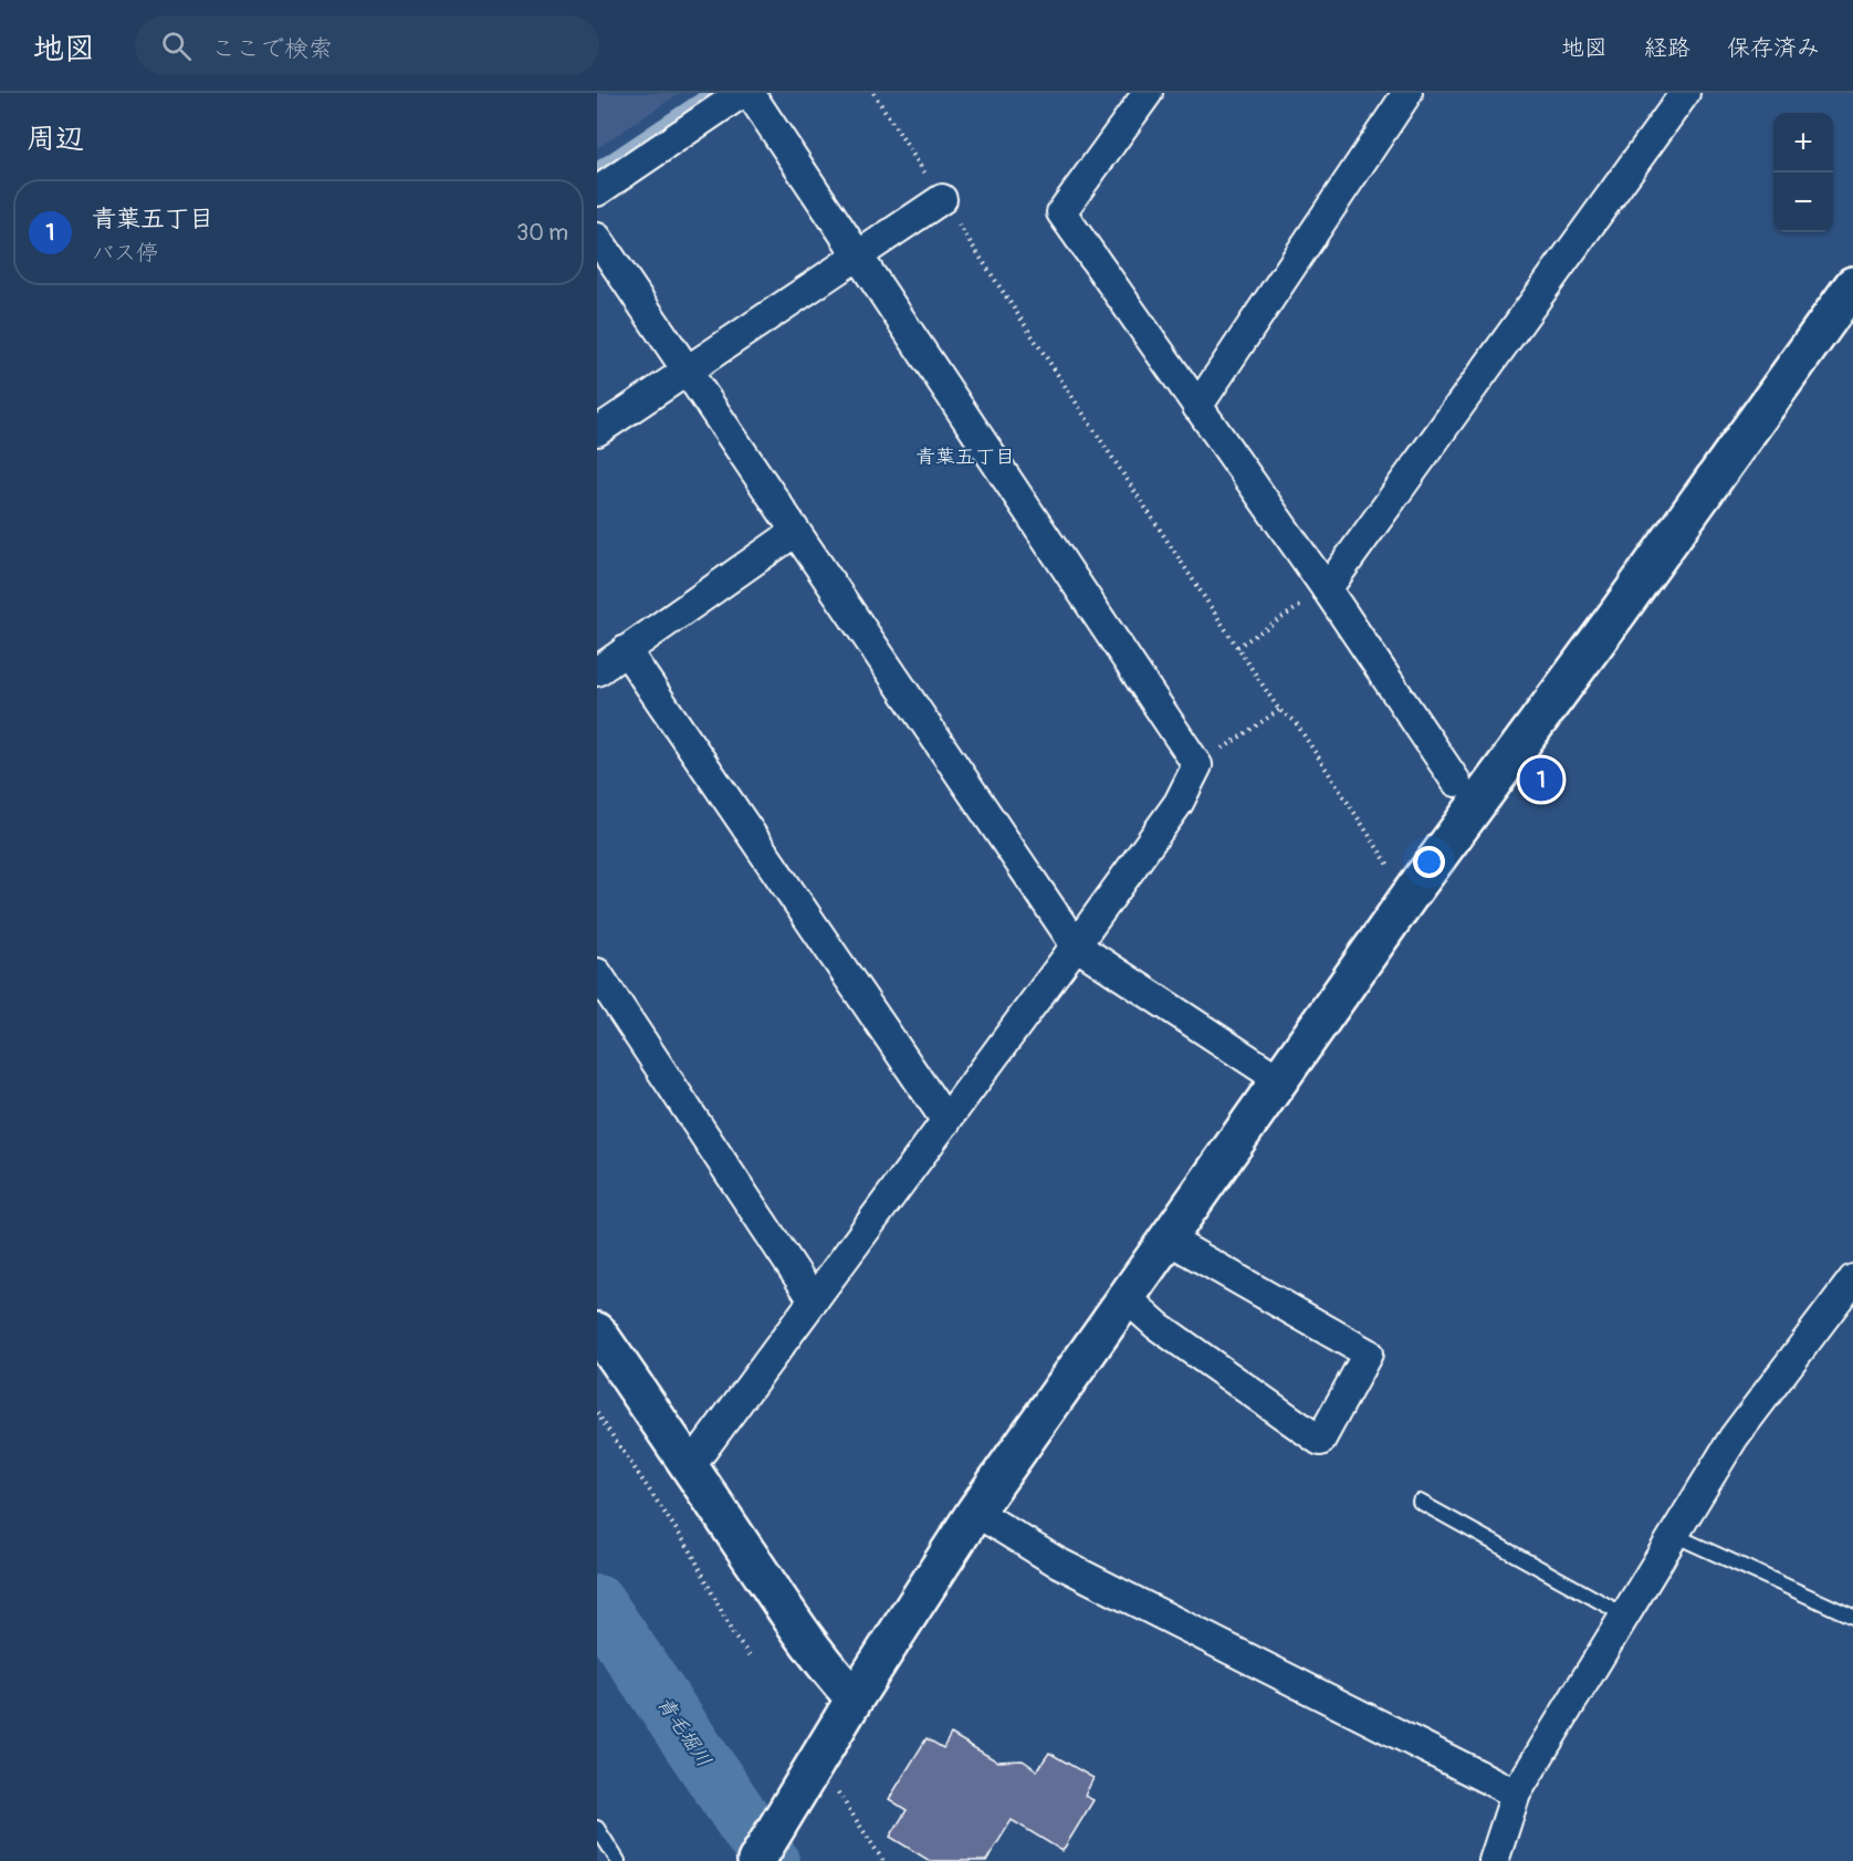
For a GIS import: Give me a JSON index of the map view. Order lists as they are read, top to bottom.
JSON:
{
  "districts": ["青葉五丁目"],
  "water": ["青毛堀川"],
  "page": {
    "header": "地図",
    "search": "ここで検索",
    "nav": ["地図", "経路", "保存済み"],
    "heading": "周辺",
    "map_buttons": ["+", "−"],
    "list": [
      {
        "mark": "1",
        "name": "青葉五丁目",
        "note": "バス停",
        "value": "30 m"
      }
    ],
    "pins": "1"
  }
}
